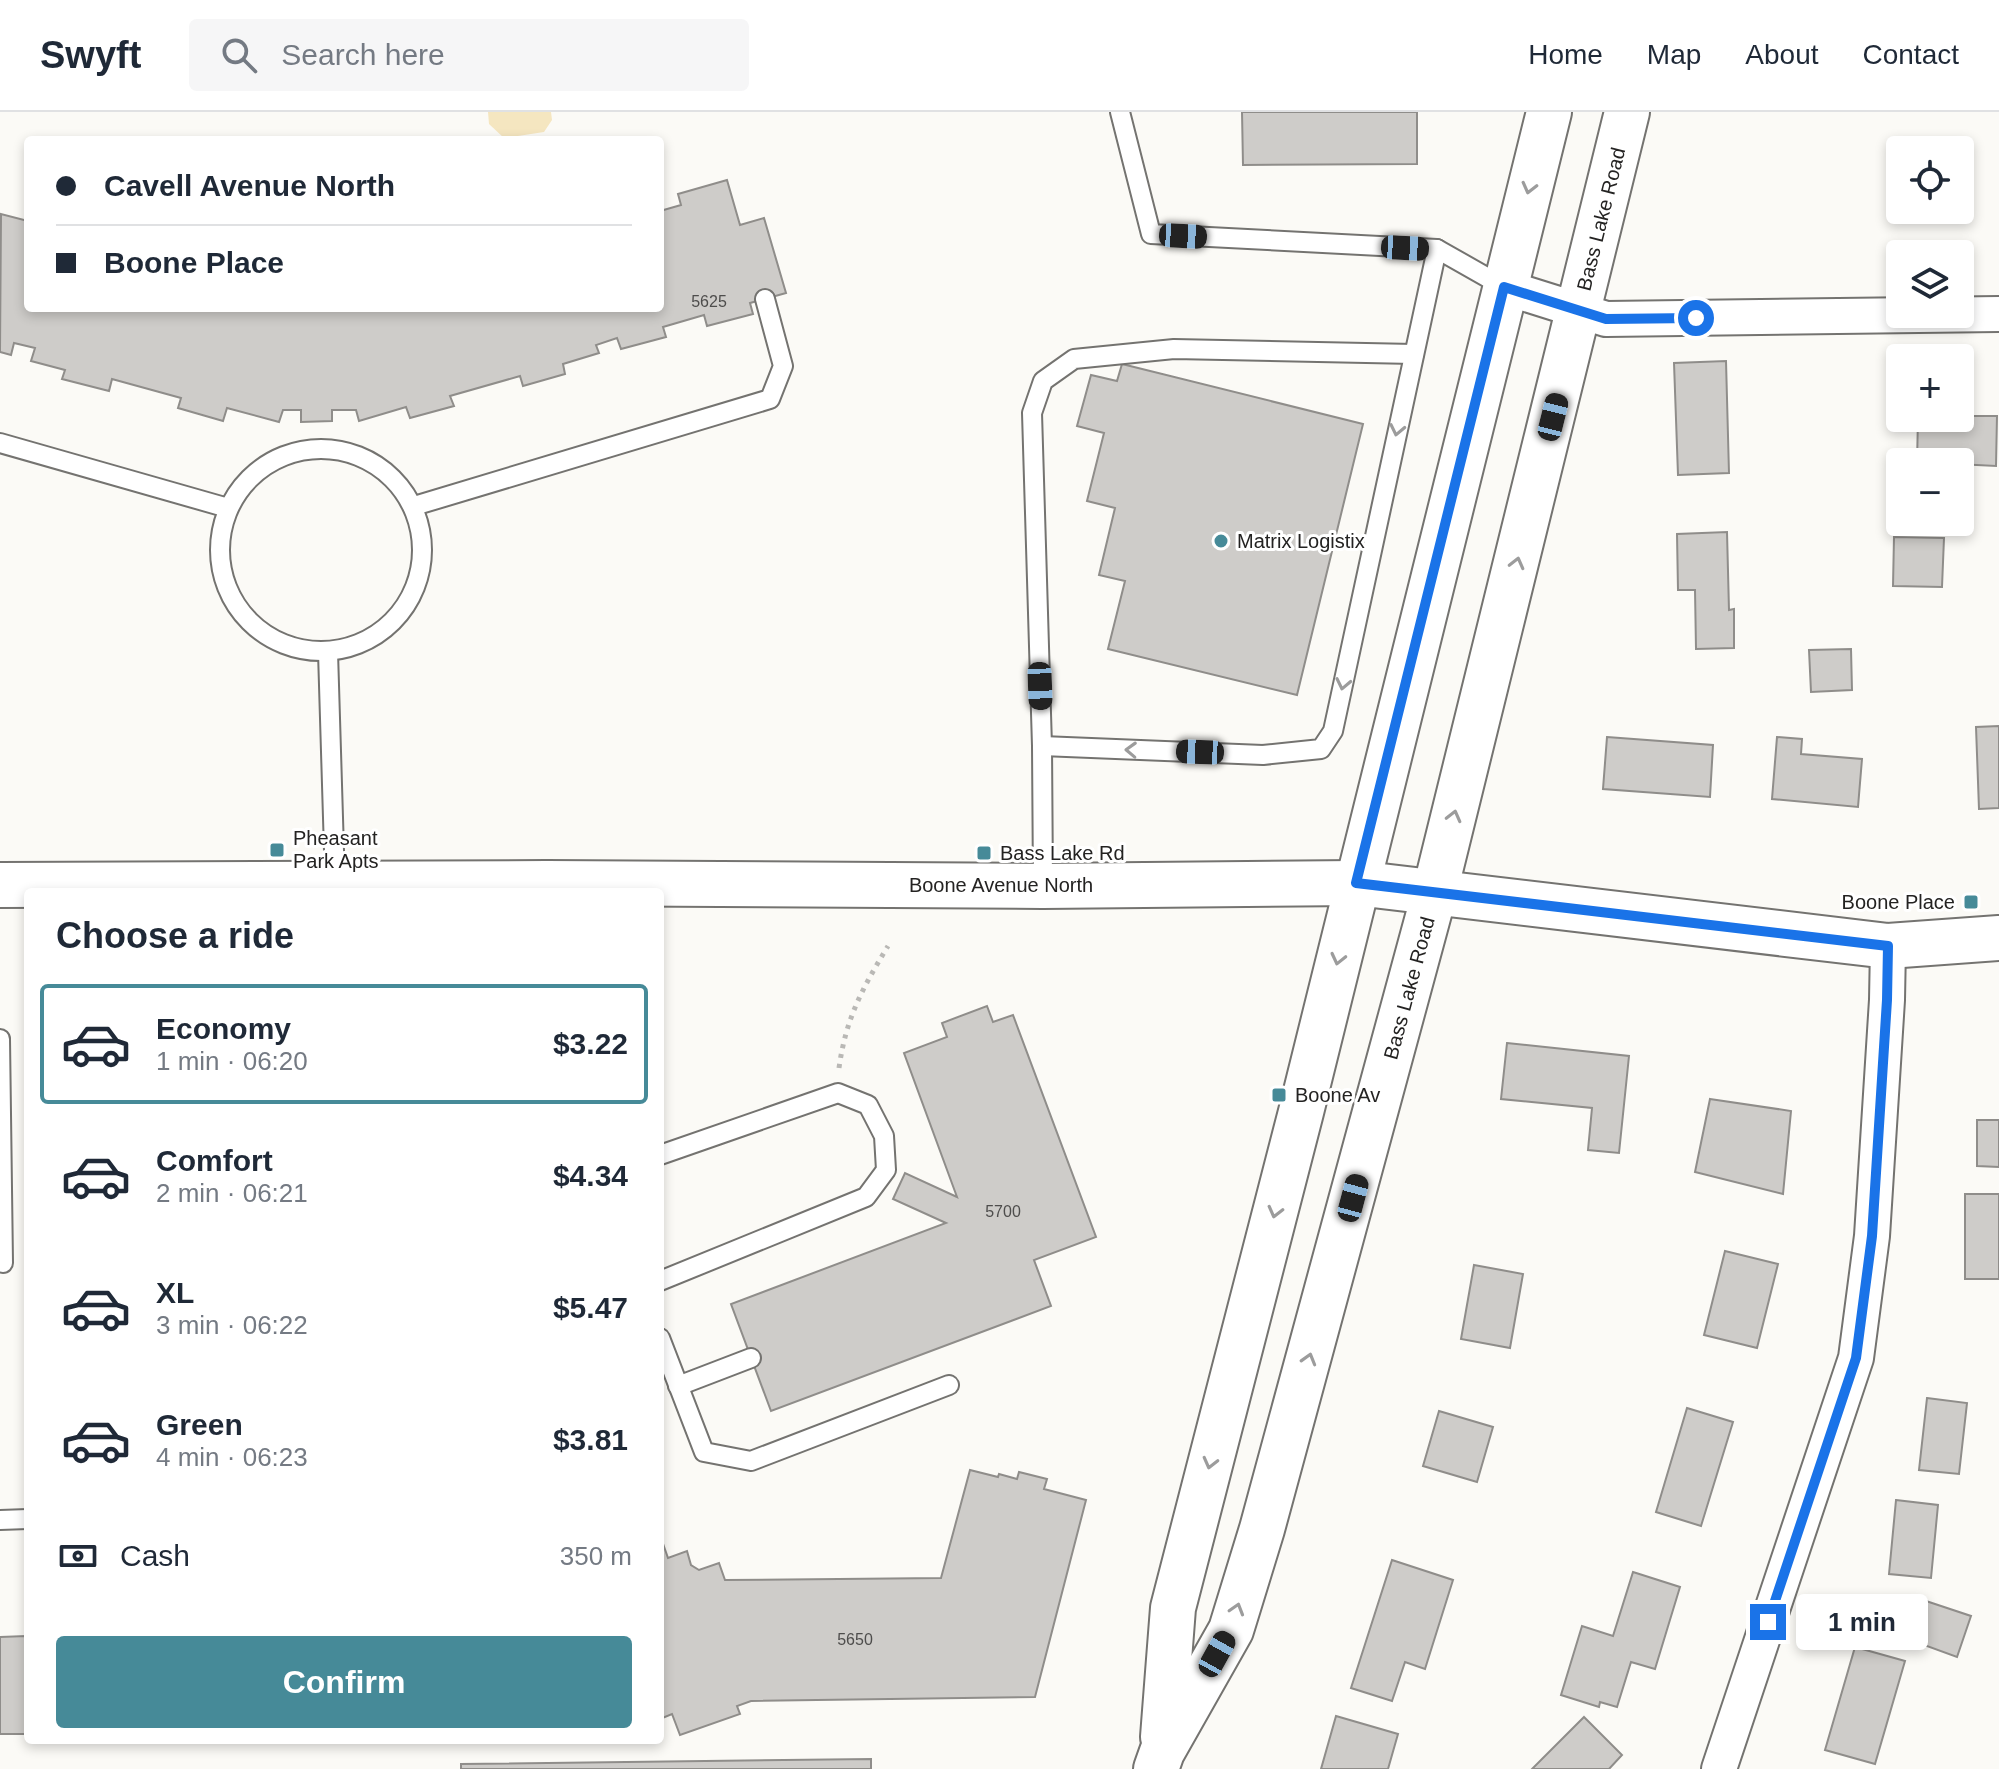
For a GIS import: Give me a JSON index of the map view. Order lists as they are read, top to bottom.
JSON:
{
  "streets": {
    "main road": ["Bass Lake Road", "Boone Avenue North"]
  },
  "crossings": [
    ["Bass Lake Road", "Boone Avenue North"]
  ],
  "places": {
    "other": ["Matrix Logistix"],
    "transit": [
      "Pheasant Park Apts",
      "Bass Lake Rd",
      "Boone Place",
      "Boone Av"
    ]
  },
  "house_numbers": ["5625", "5700", "5650"],
  "page": {
    "header": "Swyft",
    "search": "Search here",
    "nav": [
      "Home",
      "Map",
      "About",
      "Contact"
    ],
    "map_buttons": ["+", "−"],
    "banner": ["Cavell Avenue North", "Boone Place"],
    "heading": "Choose a ride",
    "list": [
      {
        "name": "Economy",
        "note": "1 min · 06:20",
        "value": "$3.22"
      },
      {
        "name": "Comfort",
        "note": "2 min · 06:21",
        "value": "$4.34"
      },
      {
        "name": "XL",
        "note": "3 min · 06:22",
        "value": "$5.47"
      },
      {
        "name": "Green",
        "note": "4 min · 06:23",
        "value": "$3.81"
      }
    ],
    "pay": ["Cash", "350 m"],
    "bubble": "1 min",
    "buttons": "Confirm"
  }
}
